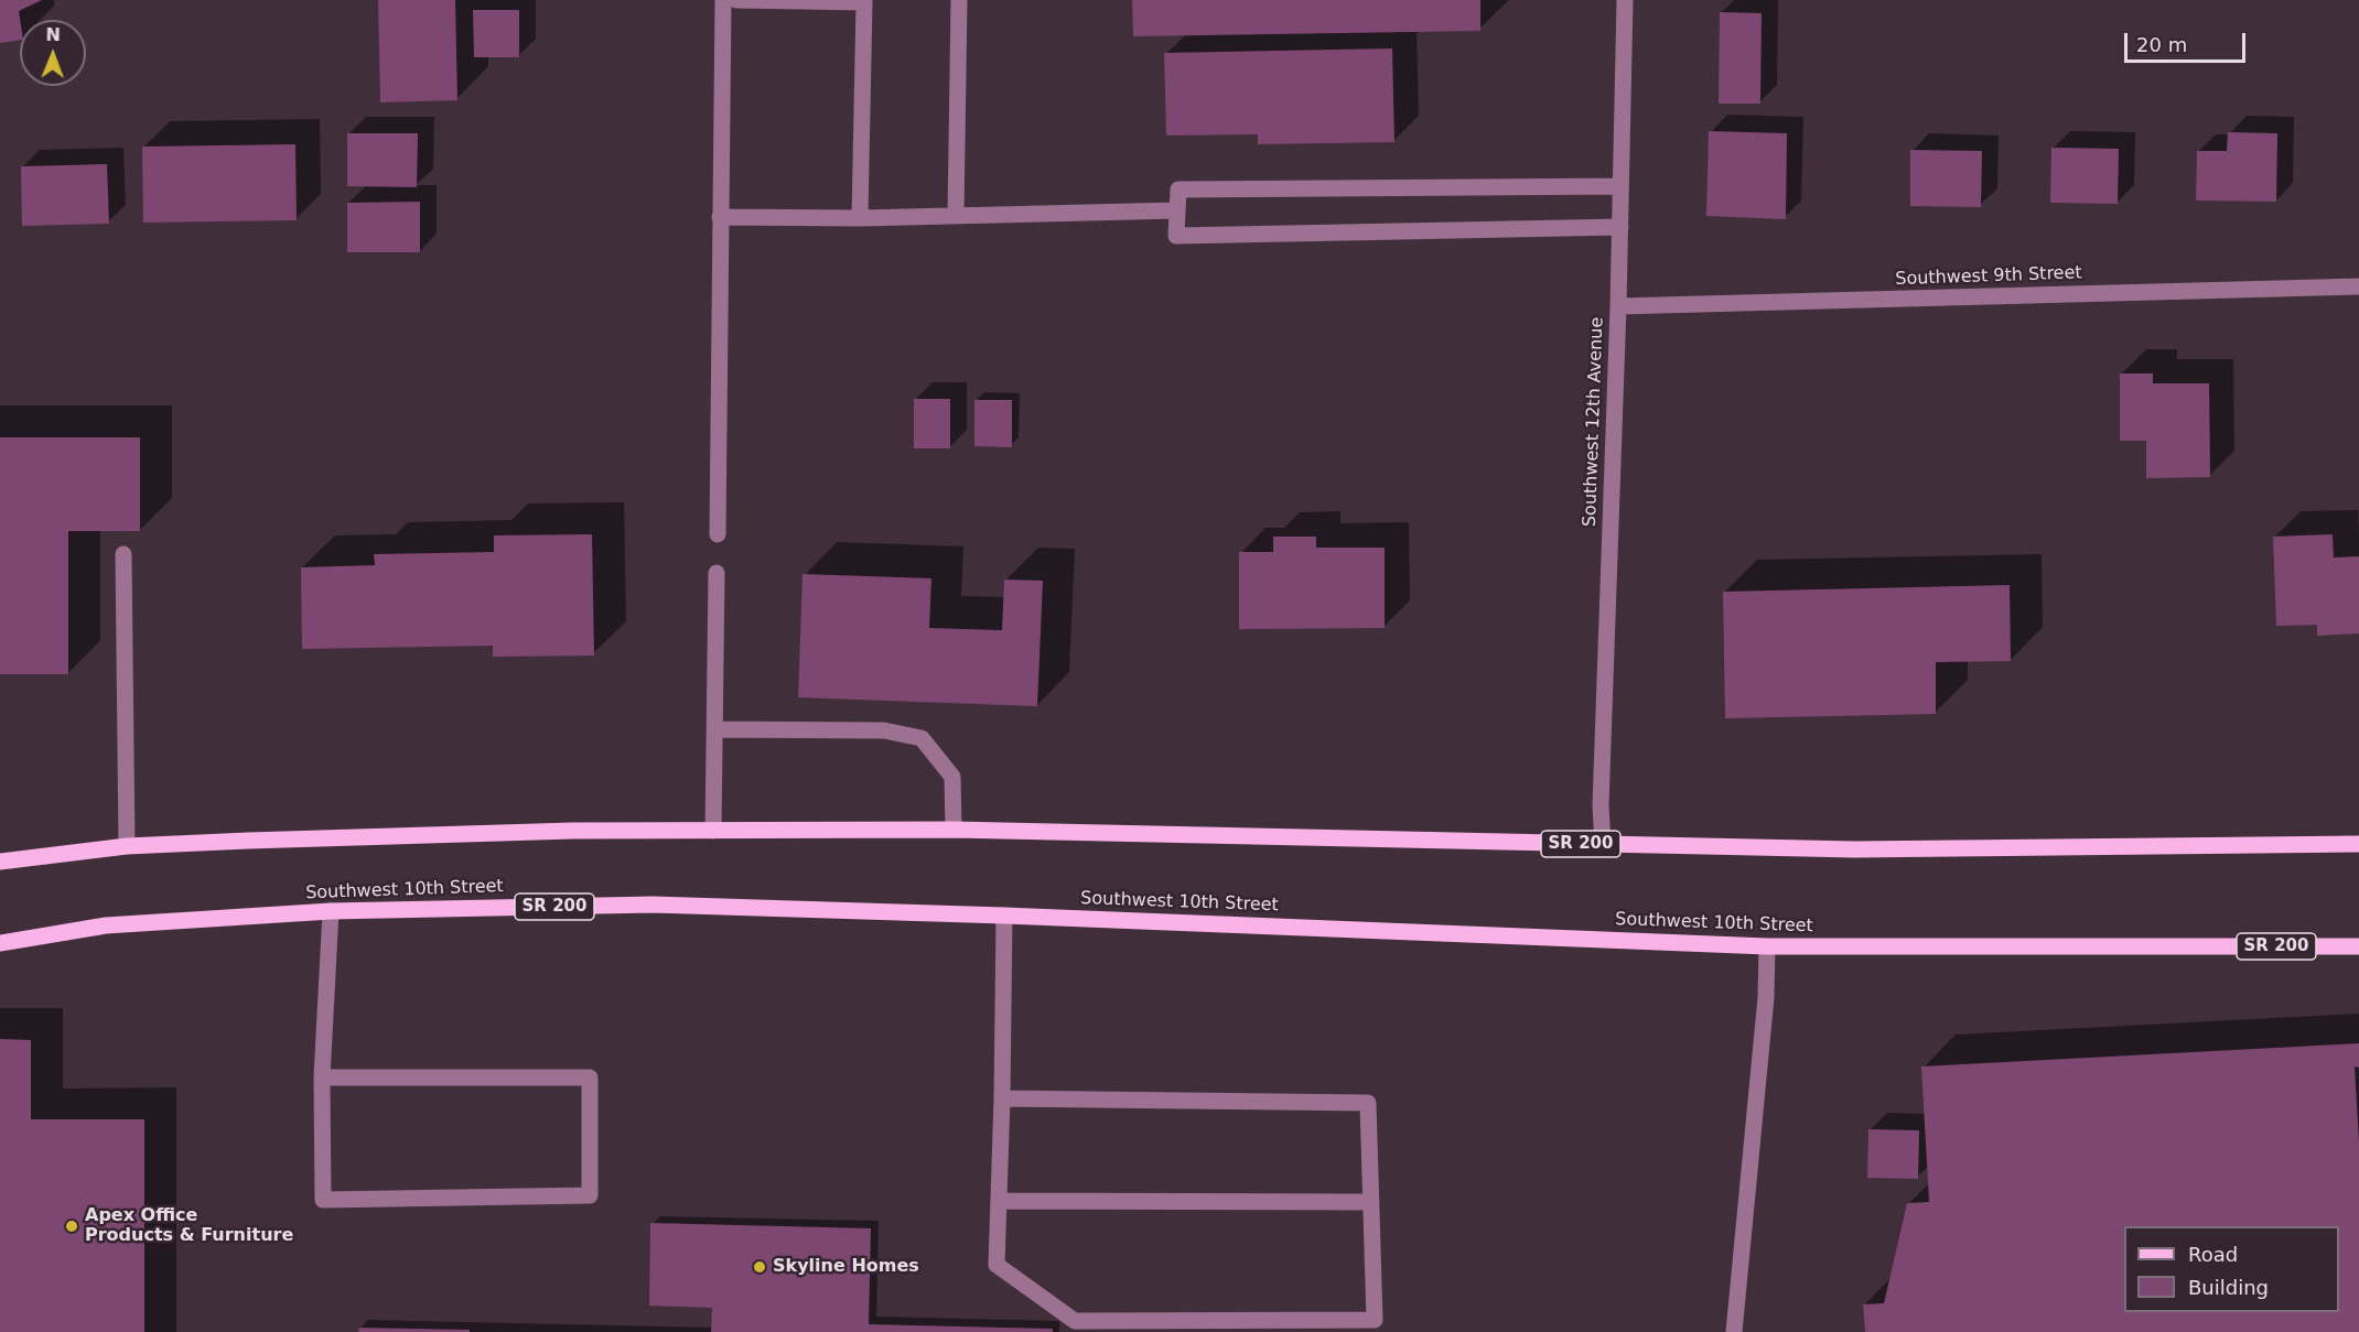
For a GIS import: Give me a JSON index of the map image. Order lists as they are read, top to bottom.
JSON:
{
  "streets": {
    "main road": ["SR 200", "Southwest 10th Street"],
    "street": ["Southwest 9th Street", "Southwest 12th Avenue"]
  },
  "crossings": [
    ["Southwest 9th Street", "Southwest 12th Avenue"],
    ["Southwest 12th Avenue", "SR 200"]
  ],
  "places": ["Apex Office Products & Furniture", "Skyline Homes"],
  "legend": ["Road", "Building"],
  "scale_bar": "20 m",
  "north": "top"
}
